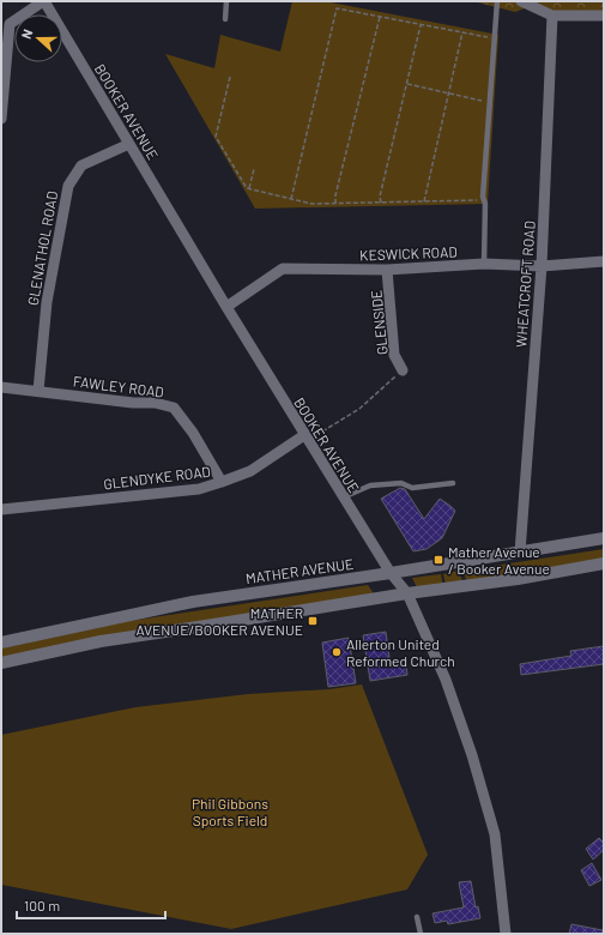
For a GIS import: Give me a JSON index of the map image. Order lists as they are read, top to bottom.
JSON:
{
  "streets": {
    "main road": ["MATHER AVENUE"],
    "street": [
      "BOOKER AVENUE",
      "GLENATHOL ROAD",
      "KESWICK ROAD",
      "WHEATCROFT ROAD",
      "GLENSIDE",
      "FAWLEY ROAD",
      "GLENDYKE ROAD"
    ]
  },
  "crossings": [
    ["BOOKER AVENUE", "GLENATHOL ROAD"],
    ["BOOKER AVENUE", "KESWICK ROAD"],
    ["BOOKER AVENUE", "GLENDYKE ROAD"],
    ["BOOKER AVENUE", "MATHER AVENUE"],
    ["GLENATHOL ROAD", "FAWLEY ROAD"],
    ["KESWICK ROAD", "WHEATCROFT ROAD"],
    ["KESWICK ROAD", "GLENSIDE"],
    ["WHEATCROFT ROAD", "MATHER AVENUE"],
    ["FAWLEY ROAD", "GLENDYKE ROAD"]
  ],
  "parks": ["Phil Gibbons Sports Field"],
  "places": {
    "transit": ["Mather Avenue / Booker Avenue", "MATHER AVENUE/BOOKER AVENUE"],
    "other": ["Allerton United Reformed Church"]
  },
  "scale_bar": "100 m",
  "north": "left"
}
